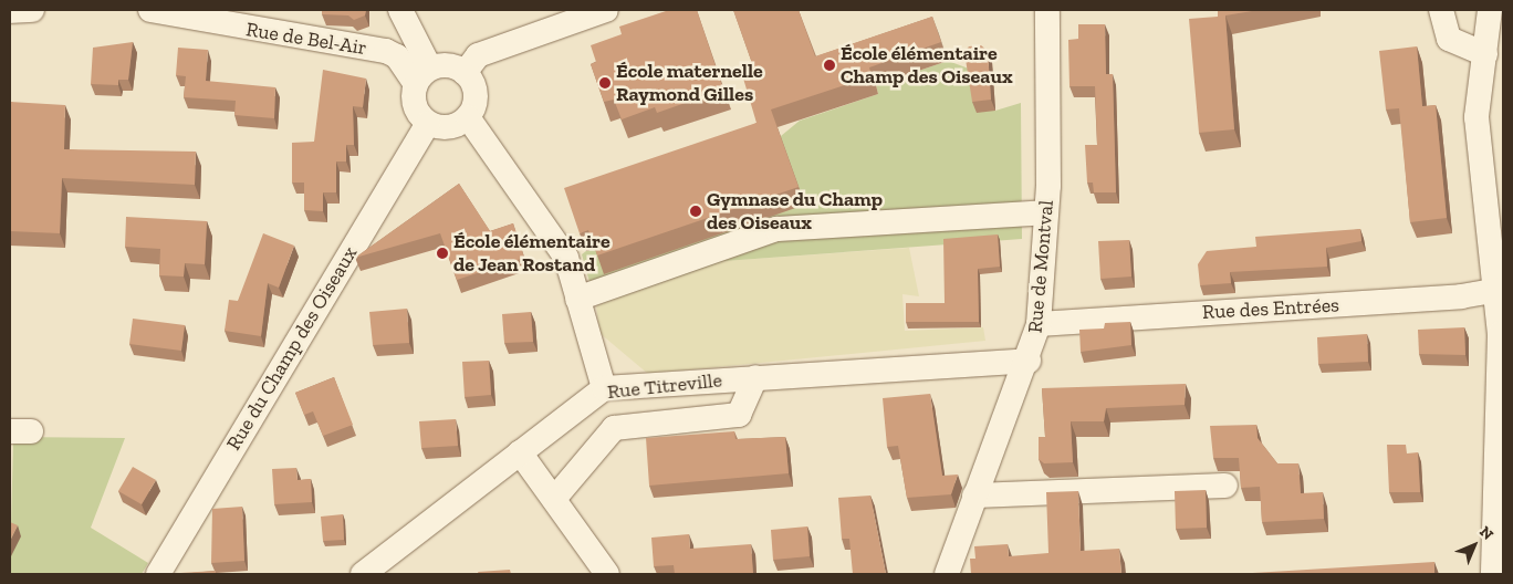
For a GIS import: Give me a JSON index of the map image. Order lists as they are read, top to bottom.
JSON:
{
  "streets": {
    "street": [
      "Rue de Bel-Air",
      "Rue de Montval",
      "Rue des Entrées",
      "Rue du Champ des Oiseaux",
      "Rue Titreville"
    ]
  },
  "crossings": [
    ["Rue de Bel-Air", "Rue du Champ des Oiseaux"],
    ["Rue de Montval", "Rue des Entrées"],
    ["Rue de Montval", "Rue Titreville"]
  ],
  "places": [
    "École élémentaire Champ des Oiseaux",
    "École maternelle Raymond Gilles",
    "Gymnase du Champ des Oiseaux",
    "École élémentaire de Jean Rostand"
  ],
  "north": "top right"
}
